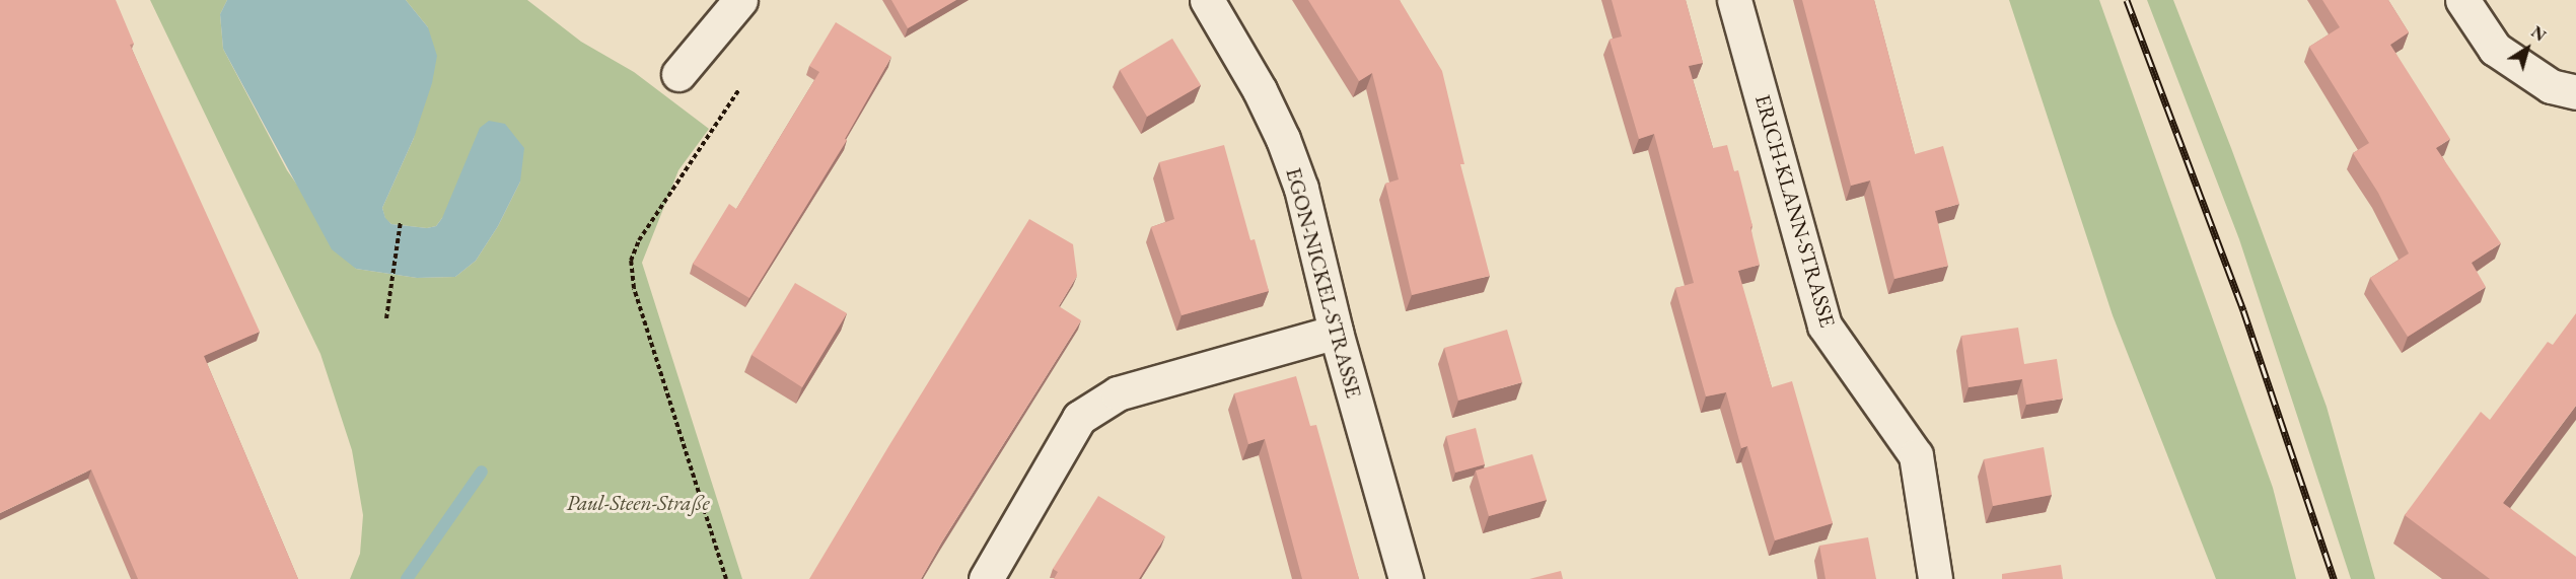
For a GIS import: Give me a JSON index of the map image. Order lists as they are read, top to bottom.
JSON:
{
  "streets": {
    "street": ["ERICH-KLANN-STRASSE", "EGON-NICKEL-STRASSE"]
  },
  "parks": ["Paul-Steen-Straße"],
  "north": "top right"
}
